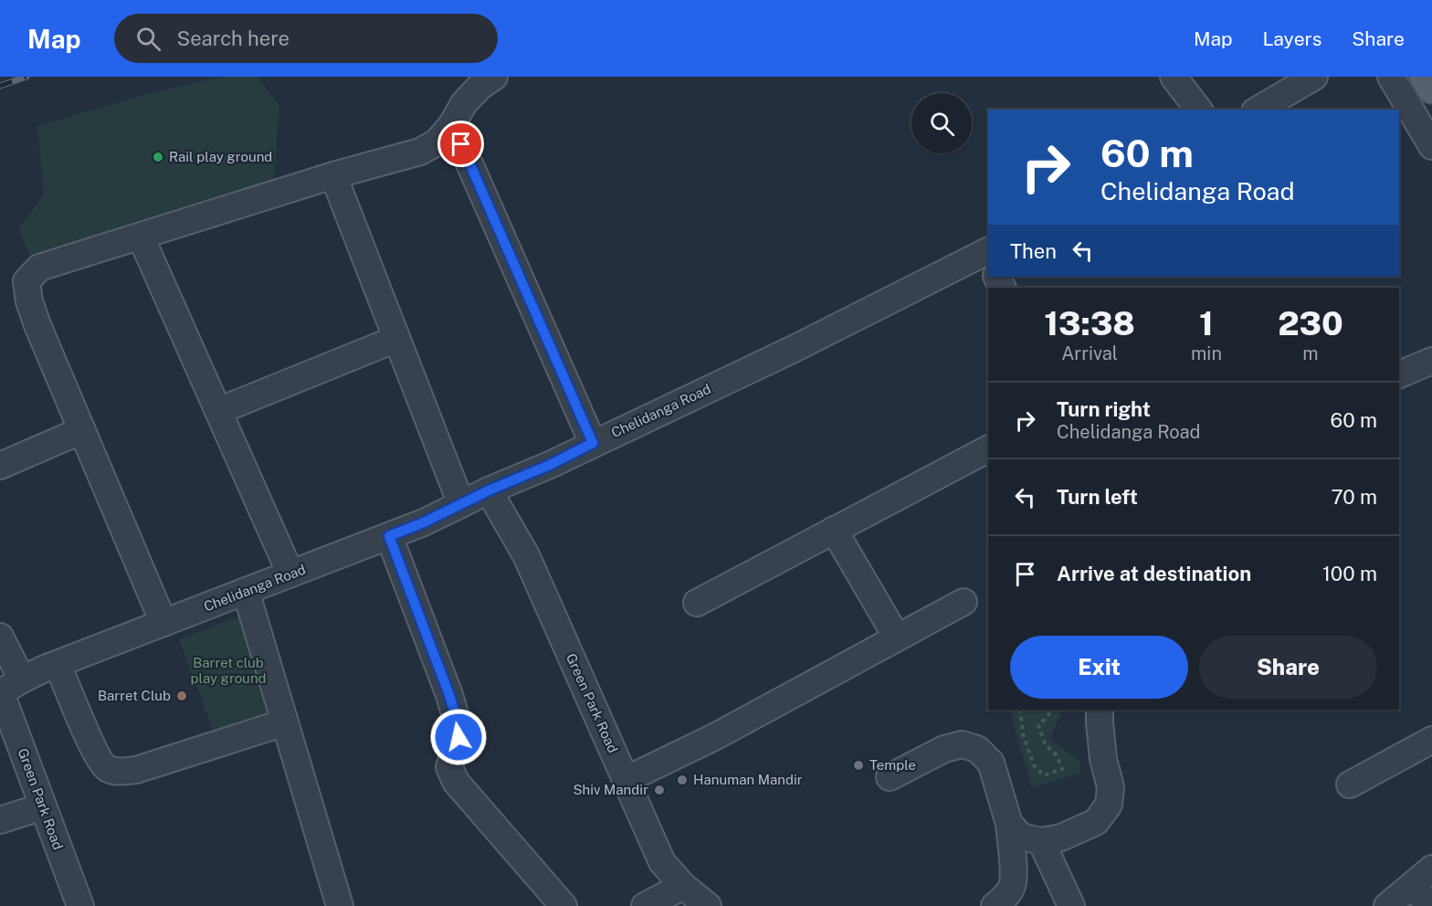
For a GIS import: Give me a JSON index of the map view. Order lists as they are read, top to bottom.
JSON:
{
  "streets": {
    "street": ["Chelidanga Road", "Green Park Road"]
  },
  "crossings": [
    ["Chelidanga Road", "Green Park Road"]
  ],
  "parks": ["Barret club play ground"],
  "places": [
    "Rail play ground",
    "Barret Club",
    "Temple",
    "Hanuman Mandir",
    "Shiv Mandir"
  ],
  "page": {
    "header": "Map",
    "search": "Search here",
    "nav": ["Map", "Layers", "Share"],
    "turn": ["60 m", "Chelidanga Road"],
    "then": "Then",
    "eta": [
      "13:38",
      "Arrival",
      "1",
      "min",
      "230",
      "m"
    ],
    "list": [
      {
        "name": "Turn right",
        "note": "Chelidanga Road",
        "value": "60 m"
      },
      {
        "name": "Turn left",
        "value": "70 m"
      },
      {
        "name": "Arrive at destination",
        "value": "100 m"
      }
    ],
    "buttons": ["Exit", "Share"]
  }
}
